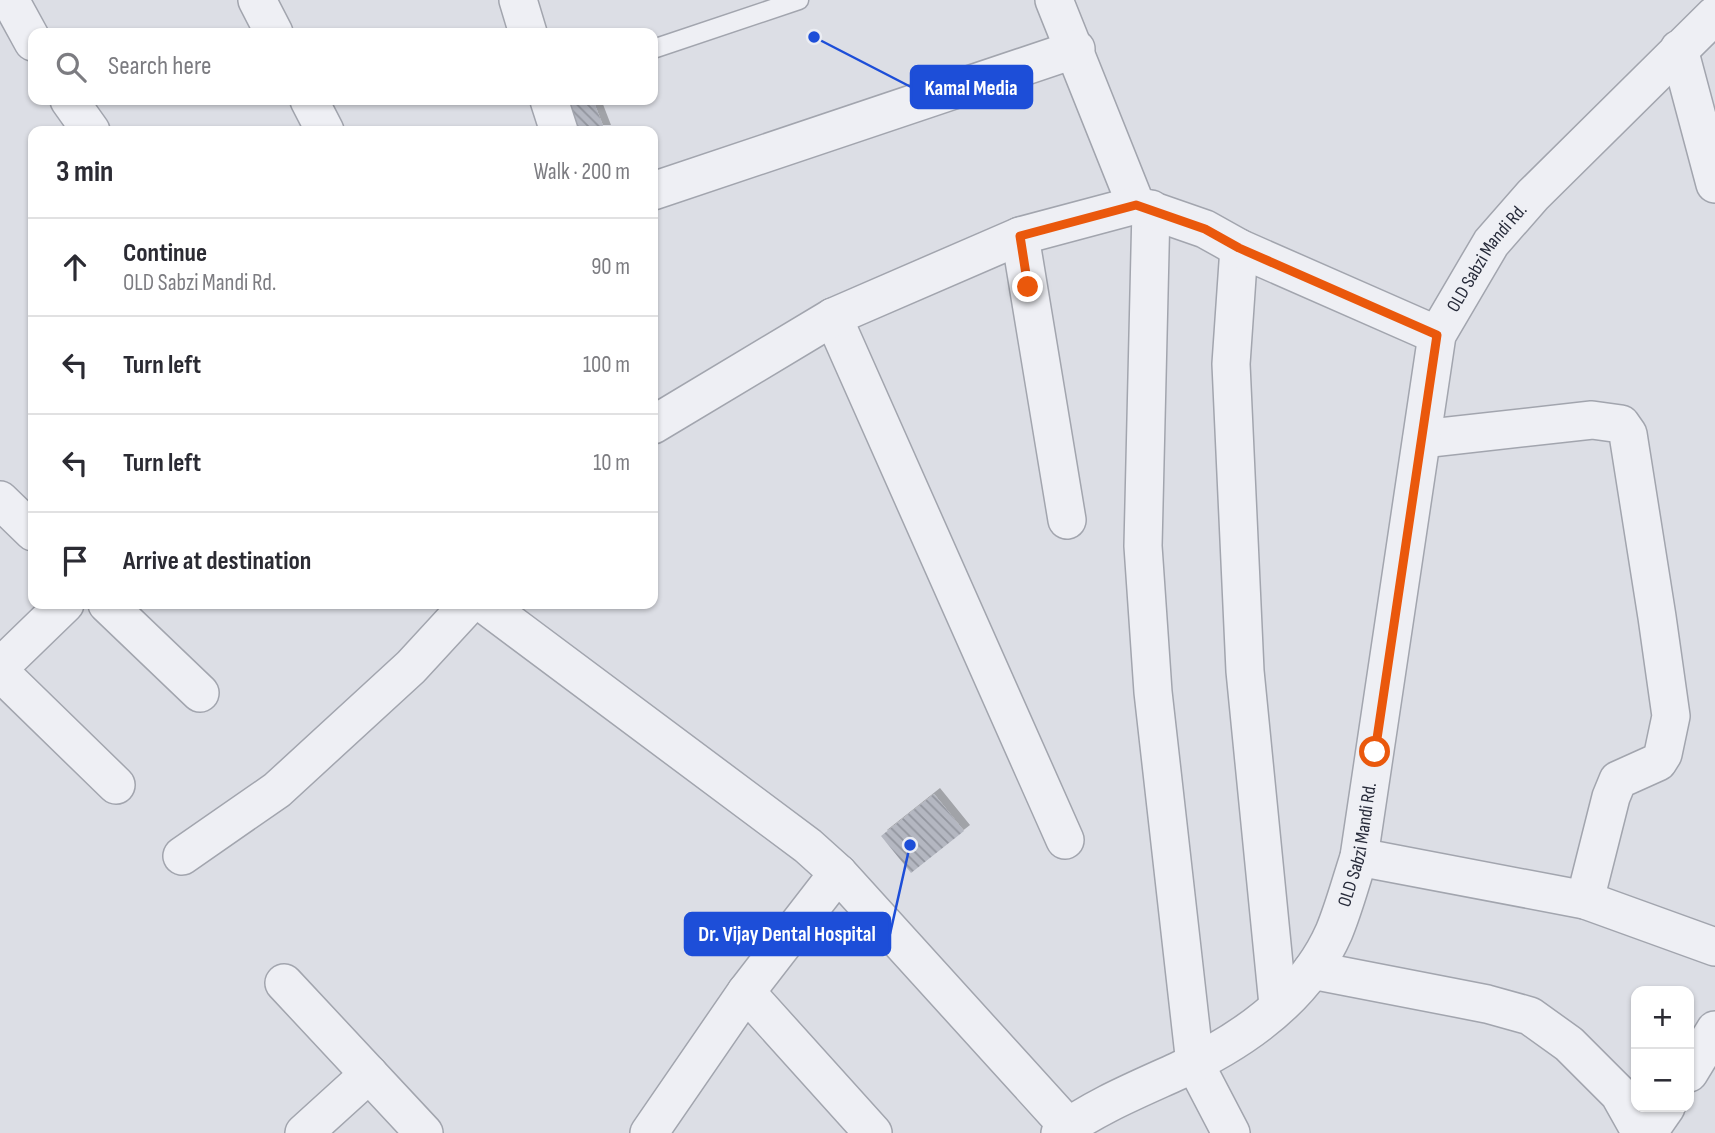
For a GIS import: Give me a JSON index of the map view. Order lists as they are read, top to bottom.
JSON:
{
  "streets": {
    "street": ["OLD Sabzi Mandi Rd."]
  },
  "places": ["Kamal Media", "Dr. Vijay Dental Hospital"],
  "page": {
    "search": "Search here",
    "heading": ["3 min", "Walk · 200 m"],
    "list": [
      ["Continue", "OLD Sabzi Mandi Rd.", "90 m"],
      ["Turn left", "100 m"],
      ["Turn left", "10 m"],
      "Arrive at destination"
    ],
    "map_buttons": ["+", "−"]
  }
}
